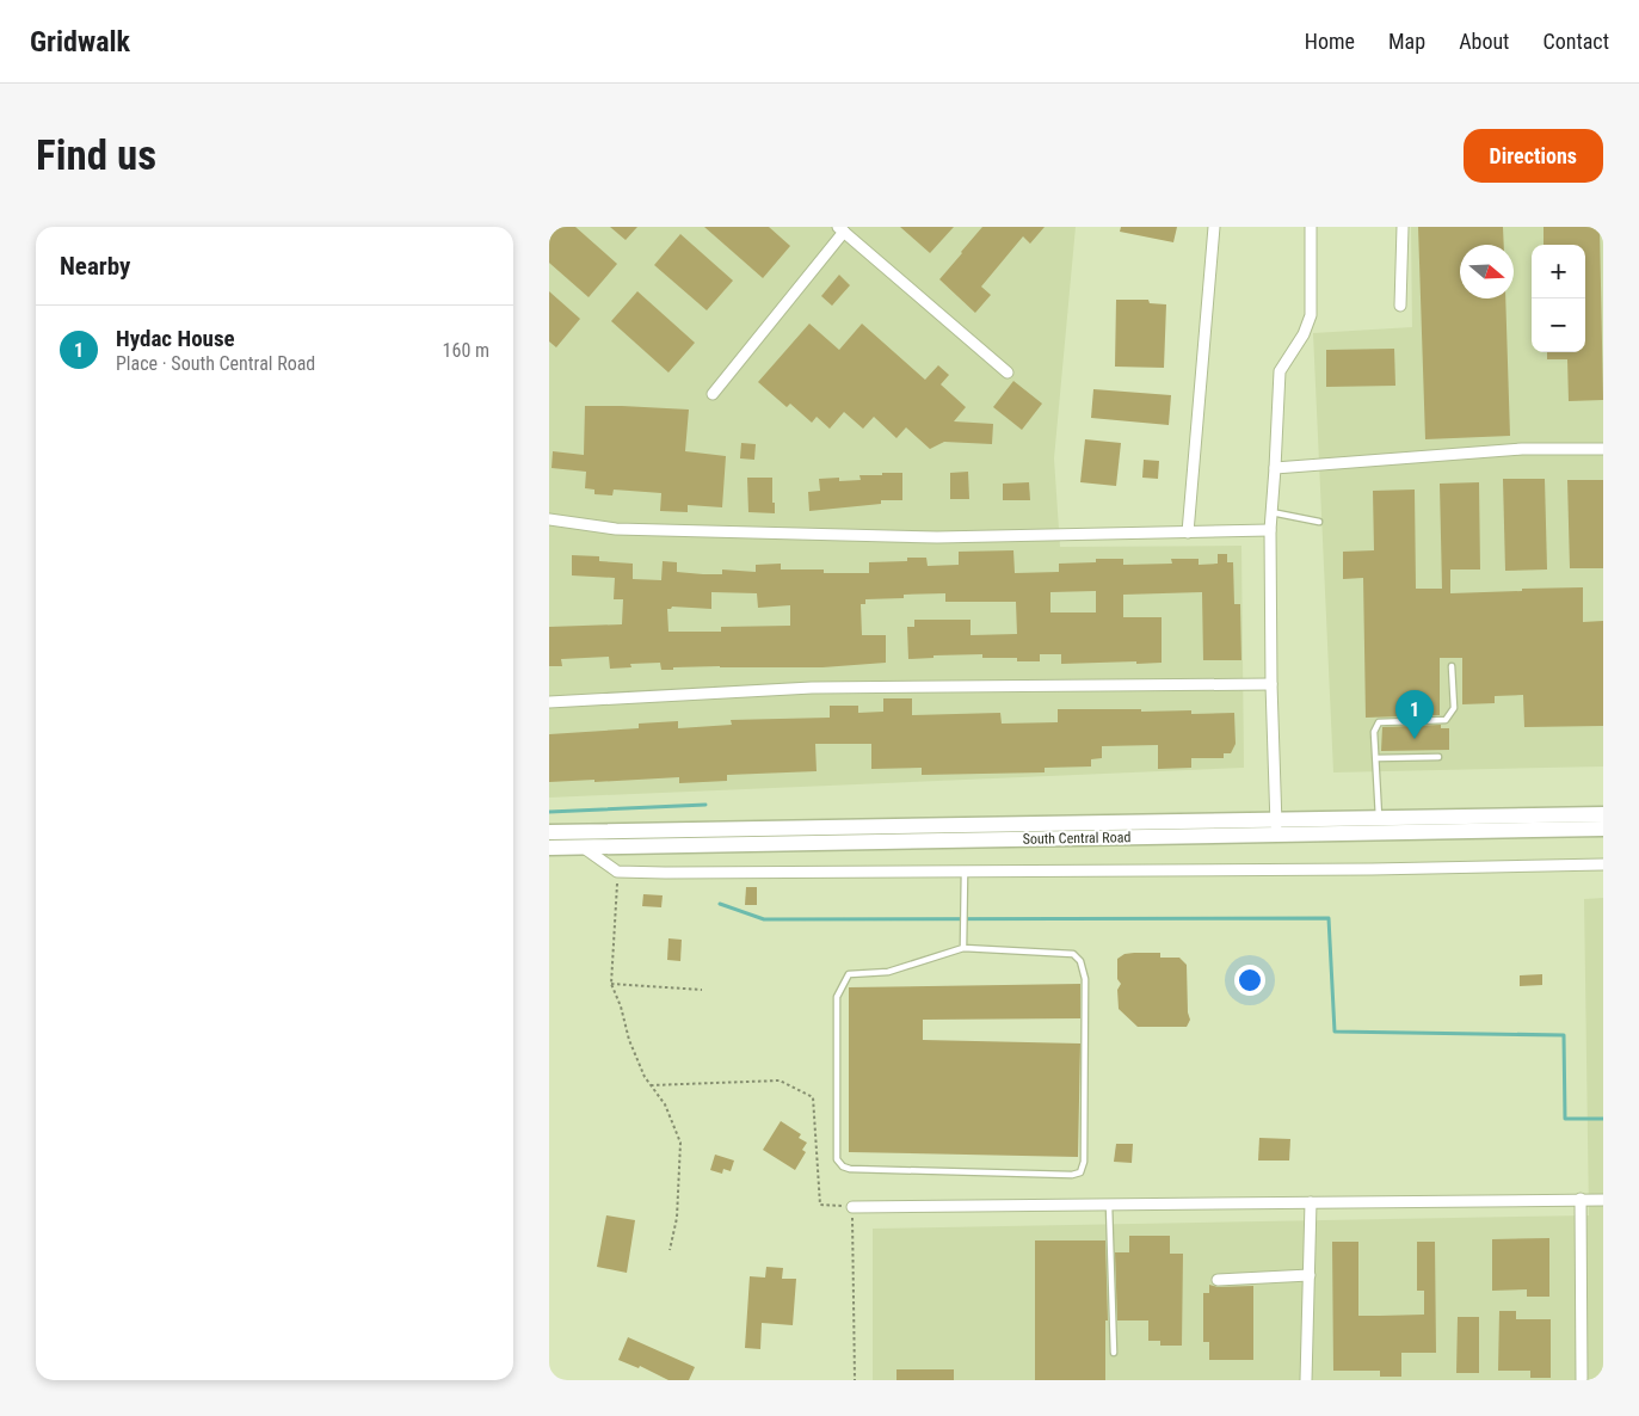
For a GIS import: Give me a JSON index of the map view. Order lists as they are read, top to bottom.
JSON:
{
  "streets": {
    "main road": ["South Central Road"]
  },
  "north": "right",
  "page": {
    "header": "Gridwalk",
    "nav": [
      "Home",
      "Map",
      "About",
      "Contact"
    ],
    "buttons": "Directions",
    "title": "Find us",
    "heading": "Nearby",
    "map_buttons": ["+", "−"],
    "list": [
      {
        "mark": "1",
        "name": "Hydac House",
        "note": "Place · South Central Road",
        "value": "160 m"
      }
    ],
    "pins": "1"
  }
}
